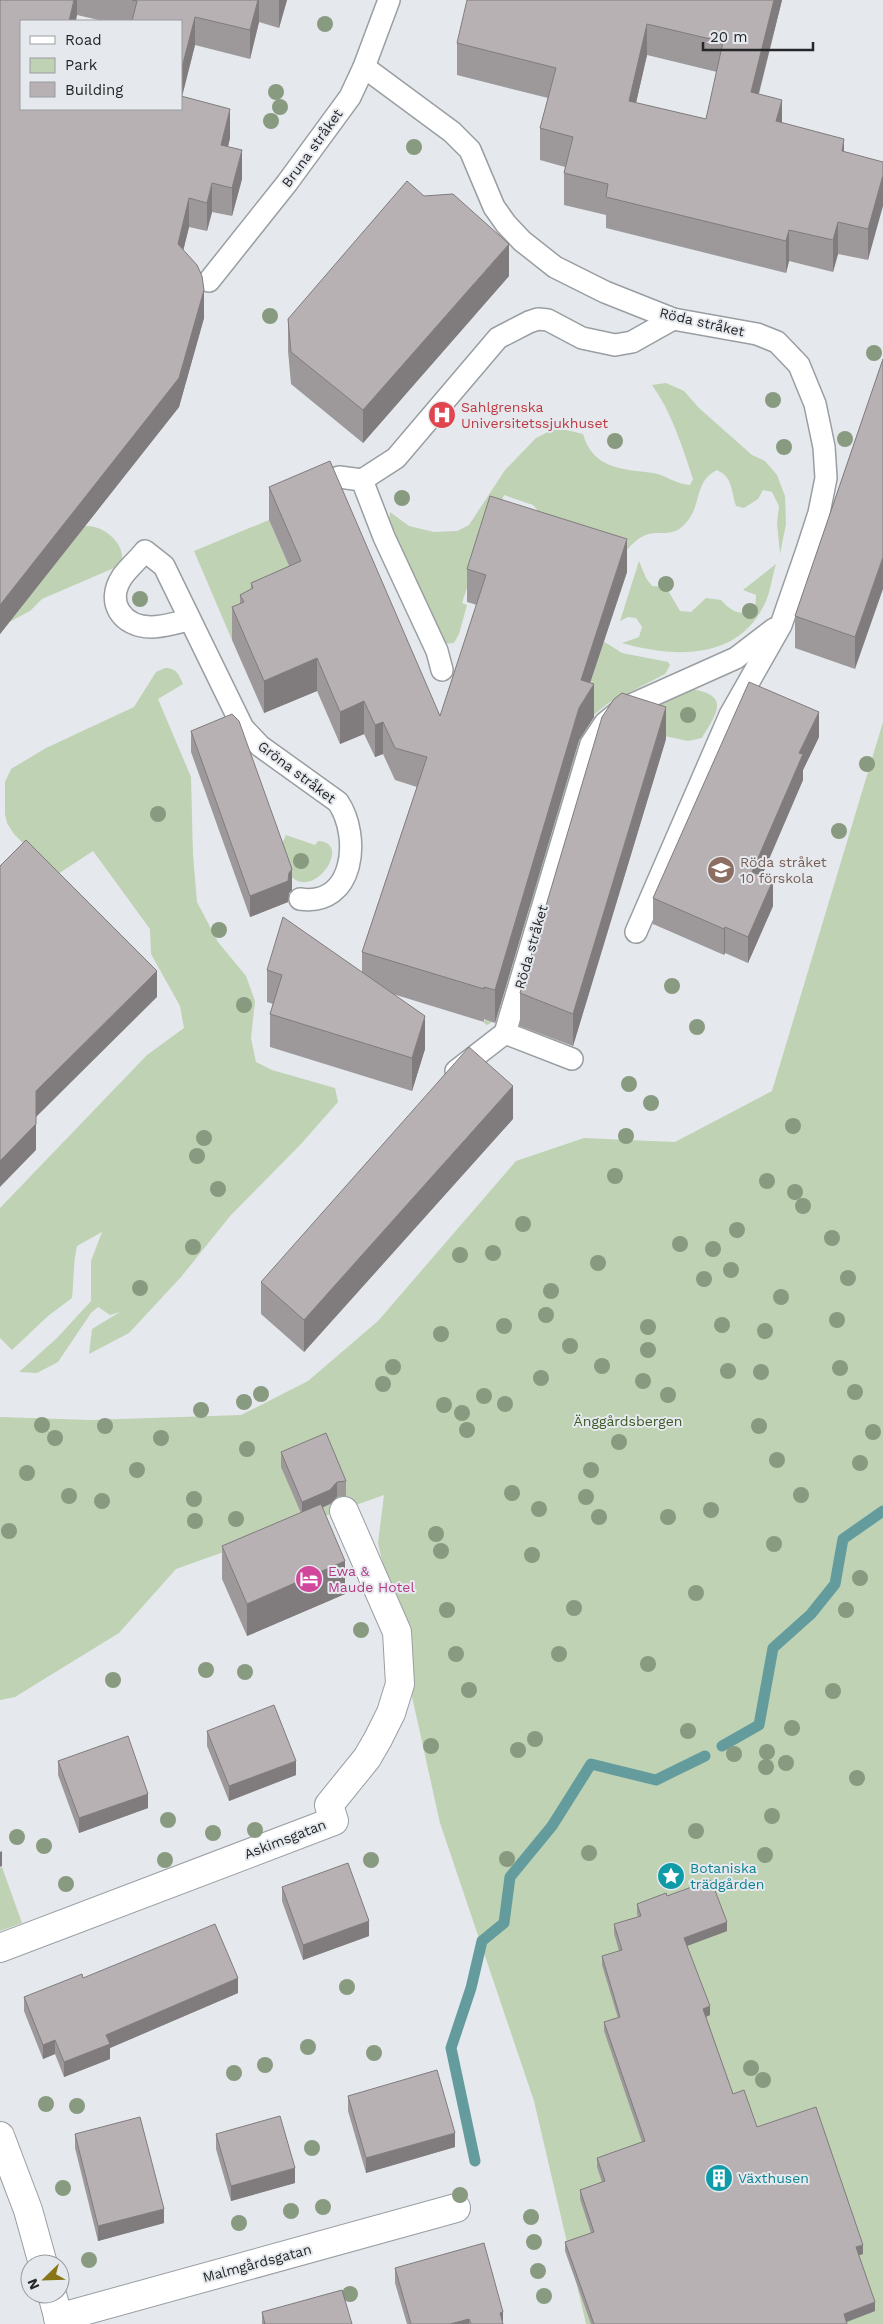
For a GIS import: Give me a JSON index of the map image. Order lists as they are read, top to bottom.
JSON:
{
  "streets": {
    "street": ["Askimsgatan", "Malmgårdsgatan"],
    "lane": ["Bruna stråket", "Röda stråket", "Gröna stråket"]
  },
  "crossings": [
    ["Bruna stråket", "Röda stråket"]
  ],
  "parks": ["Änggårdsbergen"],
  "places": {
    "hospital": ["Sahlgrenska Universitetssjukhuset"],
    "school or university": ["Röda stråket 10 förskola"],
    "hotel": ["Ewa & Maude Hotel"],
    "place": ["Botaniska trädgården"],
    "building": ["Växthusen"]
  },
  "legend": ["Road", "Park", "Building"],
  "scale_bar": "20 m",
  "north": "bottom left"
}
